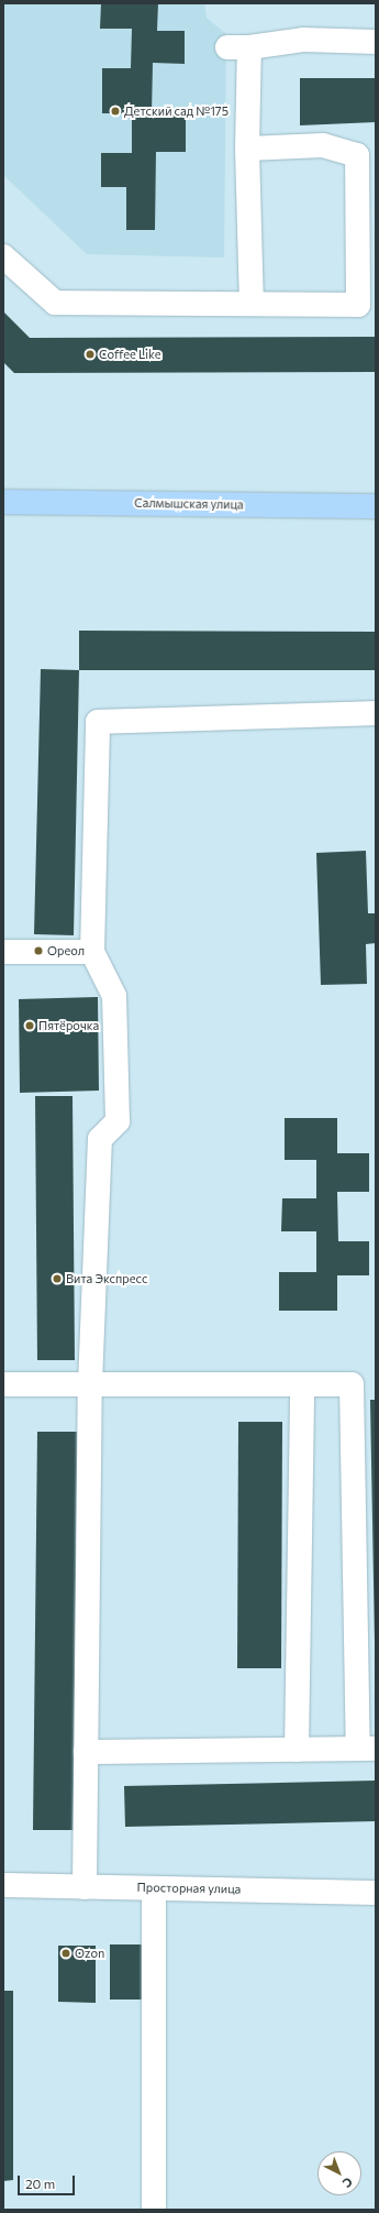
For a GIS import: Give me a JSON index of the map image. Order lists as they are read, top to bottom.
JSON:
{
  "streets": {
    "main road": ["Салмышская улица"],
    "street": ["Просторная улица"]
  },
  "places": [
    "Детский сад №175",
    "Coffee Like",
    "Ореол",
    "Пятёрочка",
    "Вита Экспресс",
    "Ozon"
  ],
  "scale_bar": "20 m",
  "north": "bottom right"
}
